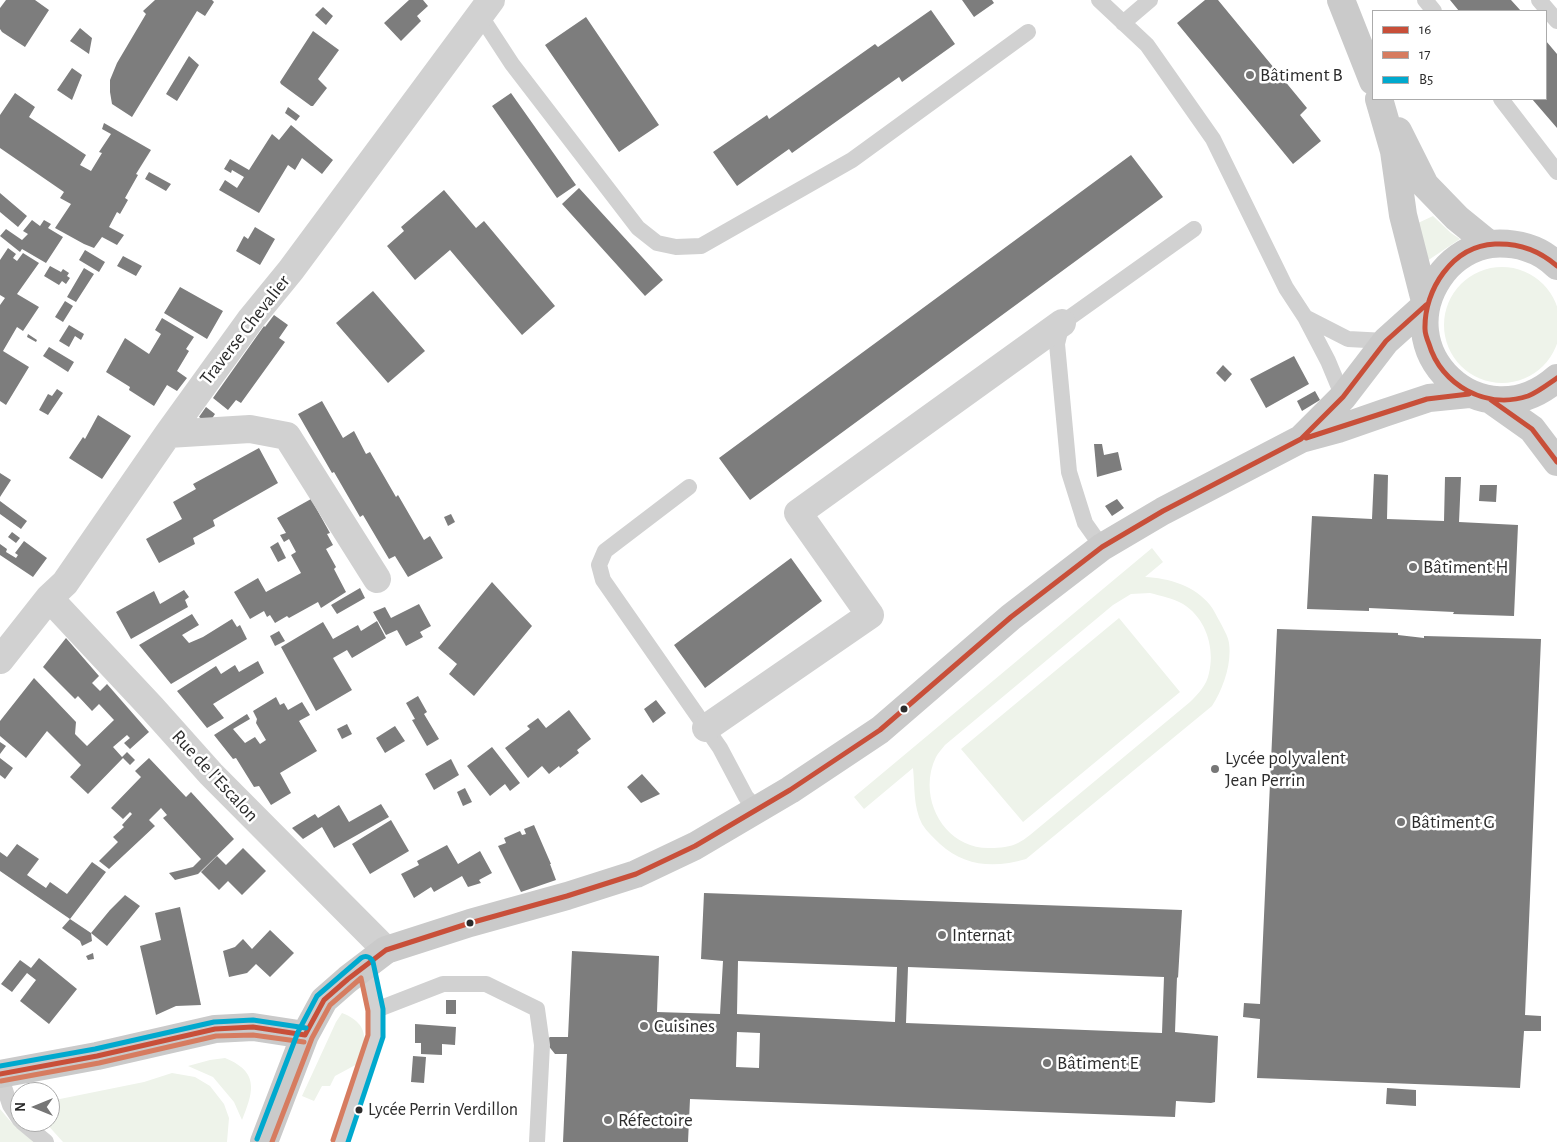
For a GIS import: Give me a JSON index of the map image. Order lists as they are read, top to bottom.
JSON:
{
  "streets": {
    "street": ["Traverse Chevalier", "Rue de l'Escalon"]
  },
  "crossings": [
    ["Traverse Chevalier", "Rue de l'Escalon"]
  ],
  "places": [
    "Bâtiment B",
    "Bâtiment H",
    "Lycée polyvalent Jean Perrin",
    "Bâtiment G",
    "Internat",
    "Cuisines",
    "Bâtiment E",
    "Lycée Perrin Verdillon",
    "Réfectoire"
  ],
  "lines": ["transit line 16", "transit line B5", "transit line 17"],
  "legend": ["16", "17", "B5"],
  "north": "left"
}
